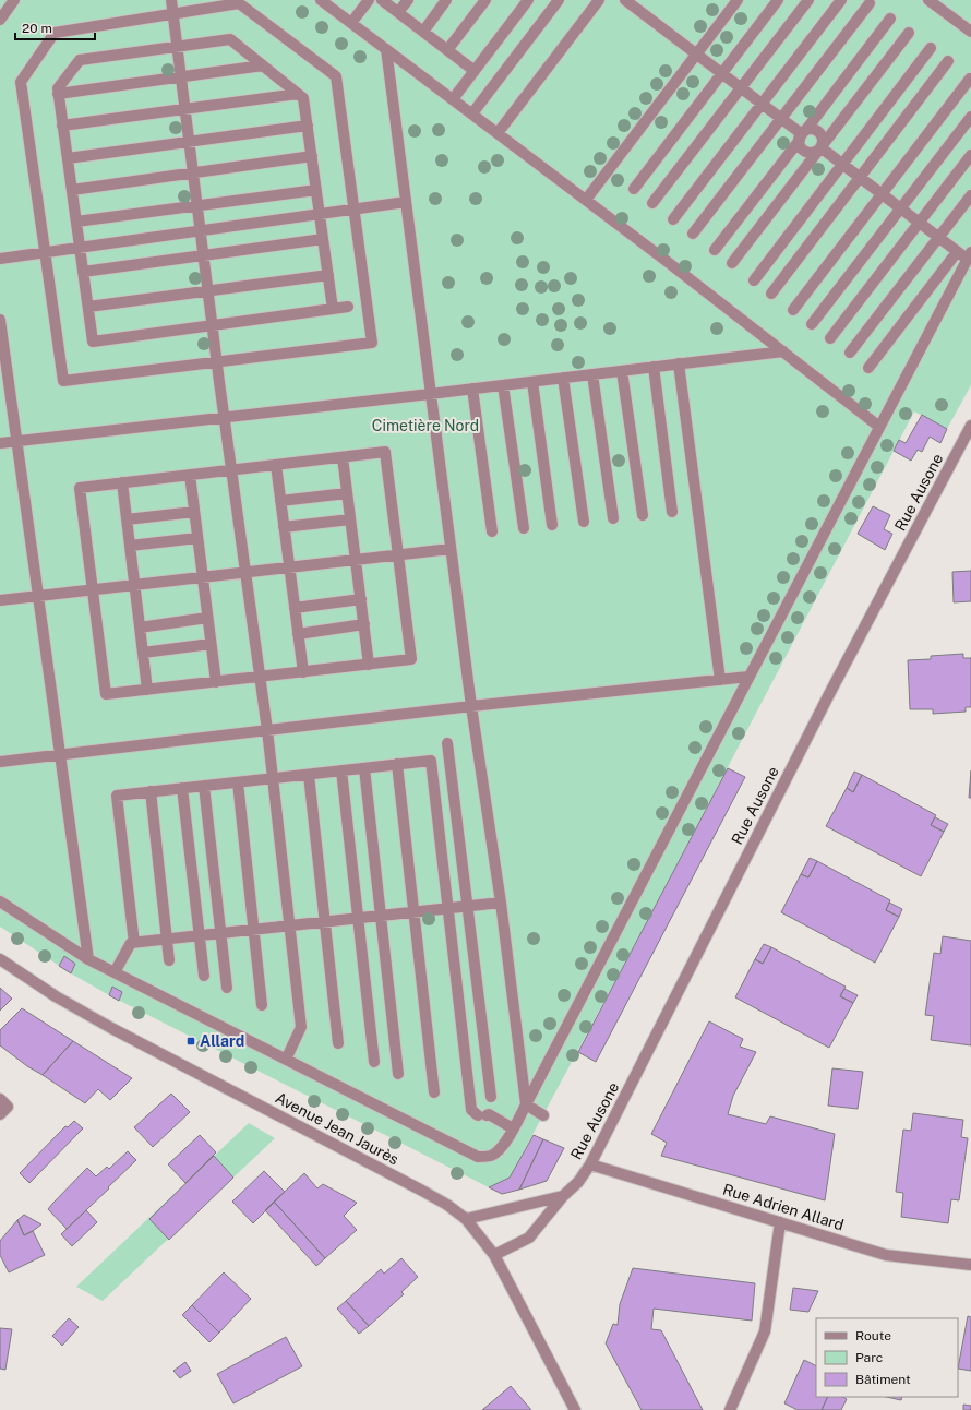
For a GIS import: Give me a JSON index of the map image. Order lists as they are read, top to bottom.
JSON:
{
  "streets": {
    "street": ["Rue Ausone", "Avenue Jean Jaurès", "Rue Adrien Allard"]
  },
  "crossings": [
    ["Rue Ausone", "Avenue Jean Jaurès"],
    ["Rue Ausone", "Rue Adrien Allard"]
  ],
  "parks": ["Cimetière Nord"],
  "places": {
    "transit": ["Allard"]
  },
  "legend": ["Route", "Parc", "Bâtiment"],
  "scale_bar": "20 m"
}
